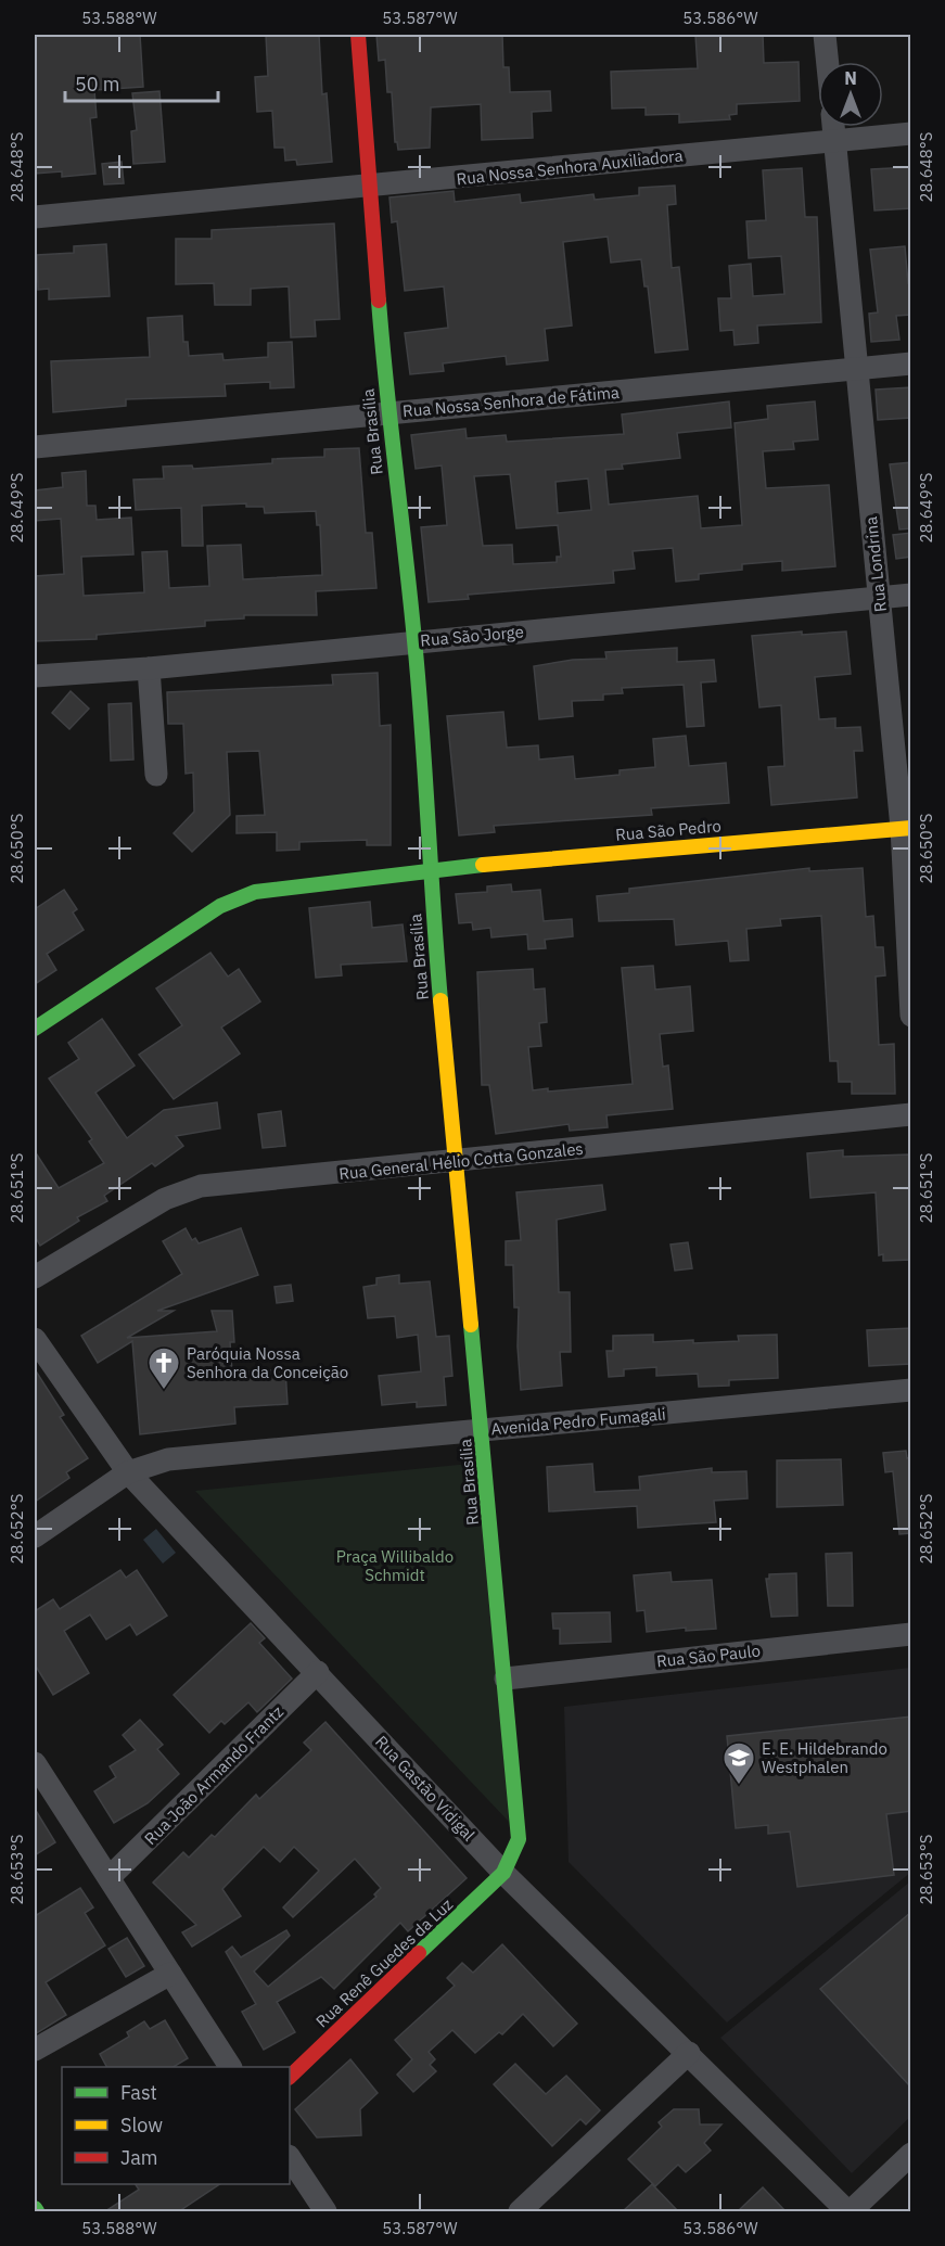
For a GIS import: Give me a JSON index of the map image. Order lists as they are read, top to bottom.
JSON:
{
  "streets": {
    "street": [
      "Rua Nossa Senhora Auxiliadora",
      "Rua Nossa Senhora de Fátima",
      "Rua Brasília",
      "Rua Londrina",
      "Rua São Jorge",
      "Rua São Pedro",
      "Rua General Hélio Cotta Gonzales",
      "Avenida Pedro Fumagali",
      "Rua São Paulo",
      "Rua João Armando Frantz",
      "Rua Gastão Vidigal",
      "Rua Renê Guedes da Luz"
    ]
  },
  "crossings": [
    ["Rua Nossa Senhora Auxiliadora", "Rua Brasília"],
    ["Rua Nossa Senhora Auxiliadora", "Rua Londrina"],
    ["Rua Nossa Senhora de Fátima", "Rua Brasília"],
    ["Rua Nossa Senhora de Fátima", "Rua Londrina"],
    ["Rua Brasília", "Rua São Jorge"],
    ["Rua Brasília", "Rua São Pedro"],
    ["Rua Brasília", "Rua General Hélio Cotta Gonzales"],
    ["Rua Brasília", "Avenida Pedro Fumagali"],
    ["Rua Brasília", "Rua São Paulo"],
    ["Rua Brasília", "Rua Gastão Vidigal"],
    ["Rua Brasília", "Rua Renê Guedes da Luz"],
    ["Rua Londrina", "Rua São Jorge"],
    ["Rua Londrina", "Rua São Pedro"],
    ["Avenida Pedro Fumagali", "Rua Gastão Vidigal"],
    ["Rua João Armando Frantz", "Rua Gastão Vidigal"],
    ["Rua Gastão Vidigal", "Rua Renê Guedes da Luz"]
  ],
  "parks": ["Praça Willibaldo Schmidt"],
  "places": {
    "church": ["Paróquia Nossa Senhora da Conceição"],
    "school or university": ["E. E. Hildebrando Westphalen"]
  },
  "legend": ["Fast", "Slow", "Jam"],
  "scale_bar": "50 m",
  "north": "top",
  "coordinates": [
    "53.588°W",
    "53.587°W",
    "53.586°W",
    "28.648°S",
    "28.649°S",
    "28.650°S",
    "28.651°S",
    "28.652°S",
    "28.653°S"
  ]
}
